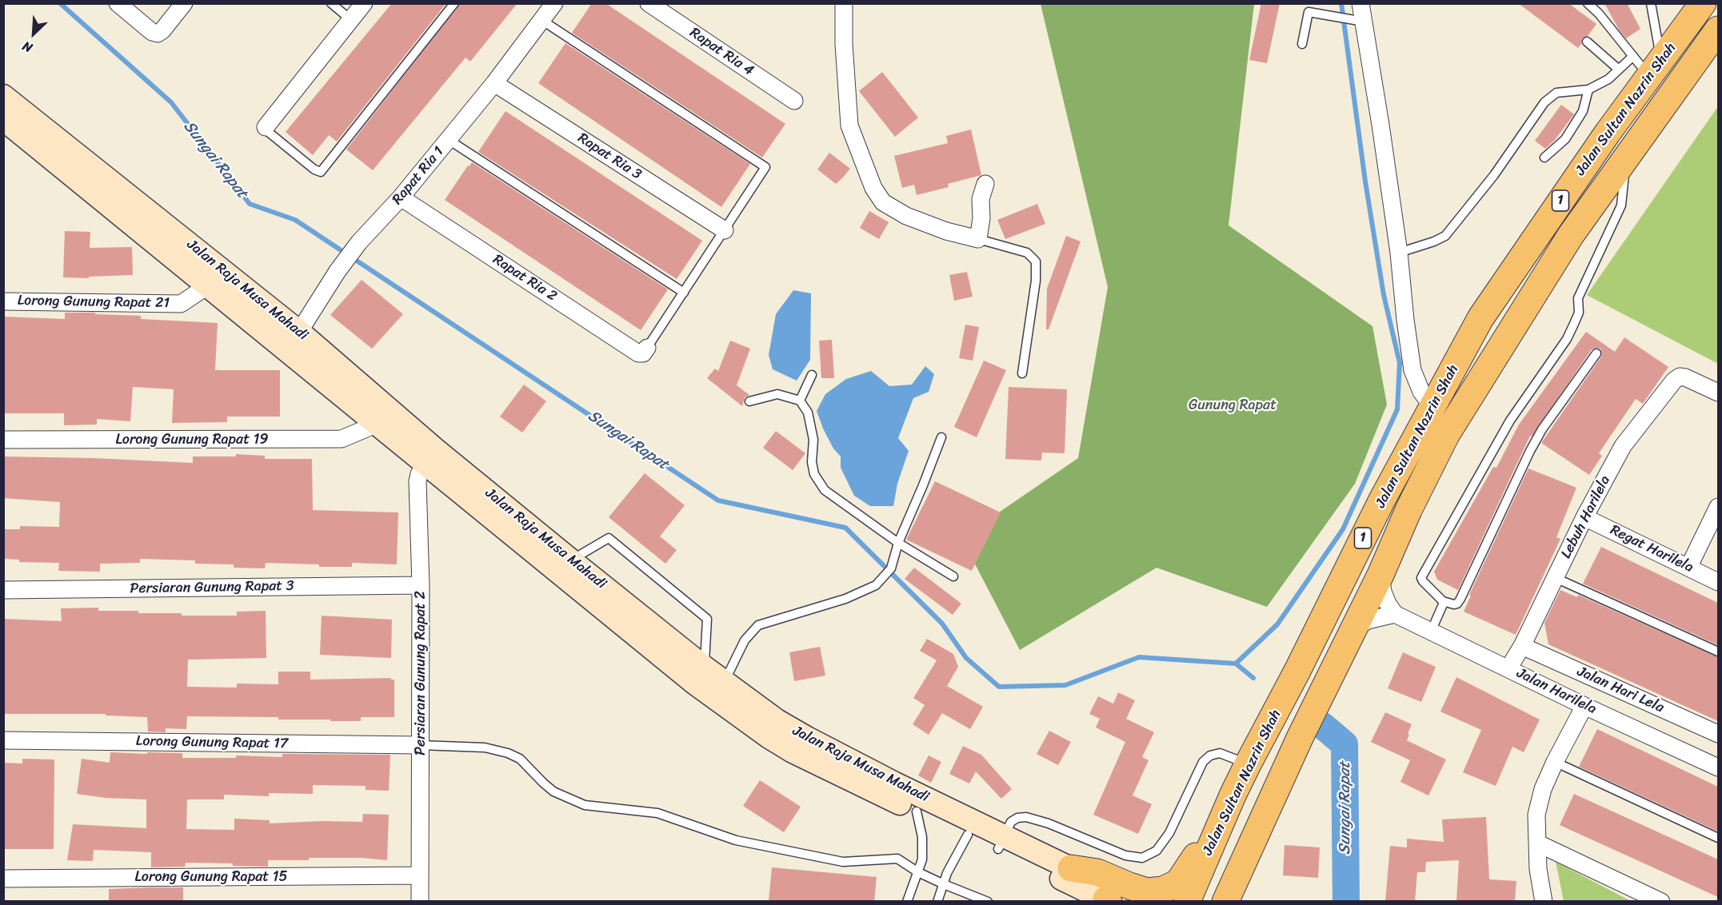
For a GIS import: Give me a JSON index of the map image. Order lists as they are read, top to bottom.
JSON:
{
  "streets": {
    "highway": ["Jalan Sultan Nazrin Shah", "1"],
    "main road": ["Jalan Raja Musa Mahadi"],
    "street": [
      "Rapat Ria 4",
      "Rapat Ria 3",
      "Rapat Ria 1",
      "Rapat Ria 2",
      "Lorong Gunung Rapat 21",
      "Lorong Gunung Rapat 19",
      "Lebuh Harilela",
      "Regat Harilela",
      "Persiaran Gunung Rapat 3",
      "Persiaran Gunung Rapat 2",
      "Jalan Hari Lela",
      "Jalan Harilela",
      "Lorong Gunung Rapat 17",
      "Lorong Gunung Rapat 15"
    ]
  },
  "crossings": [
    ["Rapat Ria 3", "Rapat Ria 1"],
    ["Rapat Ria 1", "Rapat Ria 2"],
    ["Rapat Ria 1", "Jalan Raja Musa Mahadi"],
    ["Jalan Raja Musa Mahadi", "Lorong Gunung Rapat 21"],
    ["Jalan Raja Musa Mahadi", "Lorong Gunung Rapat 19"],
    ["Jalan Raja Musa Mahadi", "Persiaran Gunung Rapat 2"],
    ["Lebuh Harilela", "Regat Harilela"],
    ["Lebuh Harilela", "Jalan Hari Lela"],
    ["Lebuh Harilela", "Jalan Harilela"],
    ["Persiaran Gunung Rapat 3", "Persiaran Gunung Rapat 2"],
    ["Persiaran Gunung Rapat 2", "Lorong Gunung Rapat 17"],
    ["Persiaran Gunung Rapat 2", "Lorong Gunung Rapat 15"]
  ],
  "water": ["Sungai Rapat"],
  "parks": ["Gunung Rapat"],
  "north": "bottom left"
}
